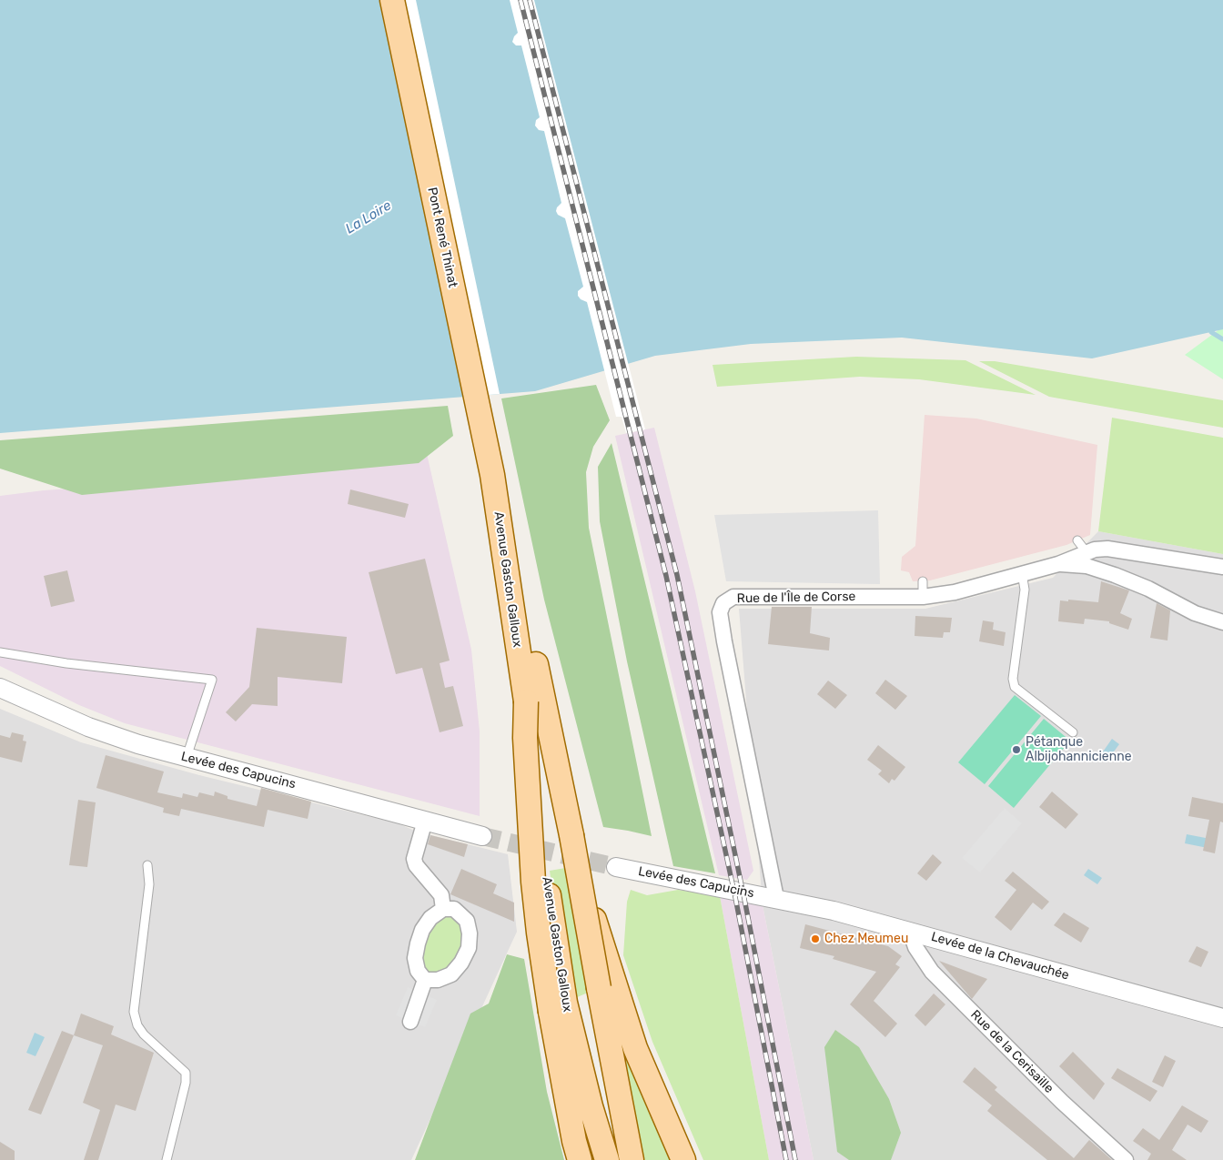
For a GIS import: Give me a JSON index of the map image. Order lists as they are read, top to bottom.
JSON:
{
  "streets": {
    "main road": ["Pont René Thinat", "Avenue Gaston Galloux"],
    "street": [
      "Rue de l'Île de Corse",
      "Levée des Capucins",
      "Levée de la Chevauchée",
      "Rue de la Cerisaille"
    ]
  },
  "crossings": [
    ["Pont René Thinat", "Avenue Gaston Galloux"],
    ["Rue de l'Île de Corse", "Levée des Capucins"],
    ["Rue de l'Île de Corse", "Levée de la Chevauchée"],
    ["Levée des Capucins", "Levée de la Chevauchée"],
    ["Levée de la Chevauchée", "Rue de la Cerisaille"]
  ],
  "water": ["La Loire"],
  "places": ["Pétanque Albijohannicienne", "Chez Meumeu"]
}
